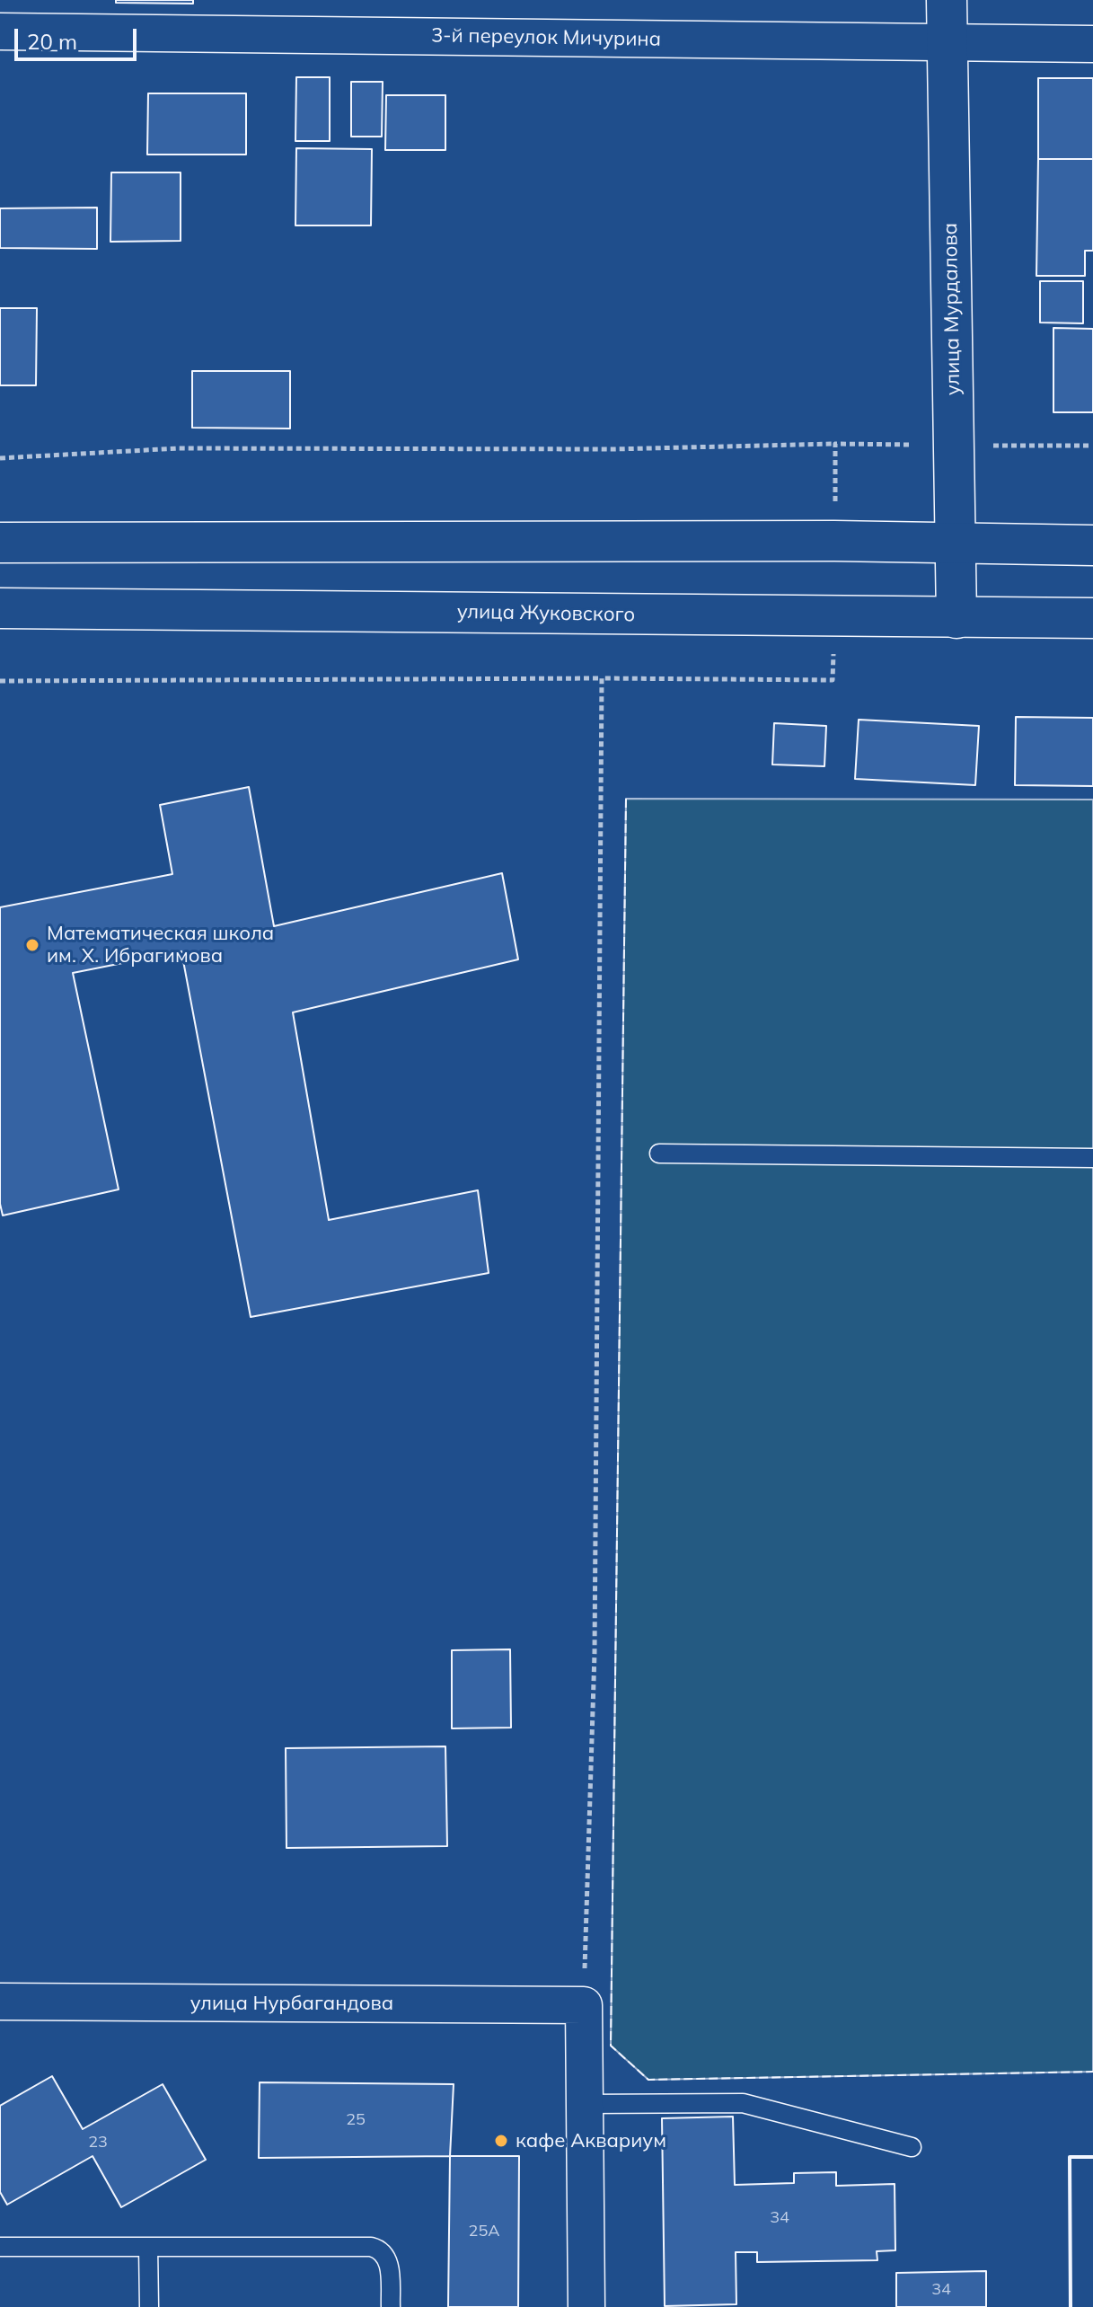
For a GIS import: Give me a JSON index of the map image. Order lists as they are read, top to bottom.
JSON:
{
  "streets": {
    "main road": ["улица Мурдалова", "улица Жуковского"],
    "street": ["3-й переулок Мичурина", "улица Нурбагандова"]
  },
  "crossings": [
    ["3-й переулок Мичурина", "улица Мурдалова"],
    ["улица Мурдалова", "улица Жуковского"]
  ],
  "places": ["Математическая школа им. Х. Ибрагимова", "кафе Аквариум"],
  "house_numbers": [
    "25",
    "23",
    "34",
    "25А",
    "34"
  ],
  "scale_bar": "20 m"
}
